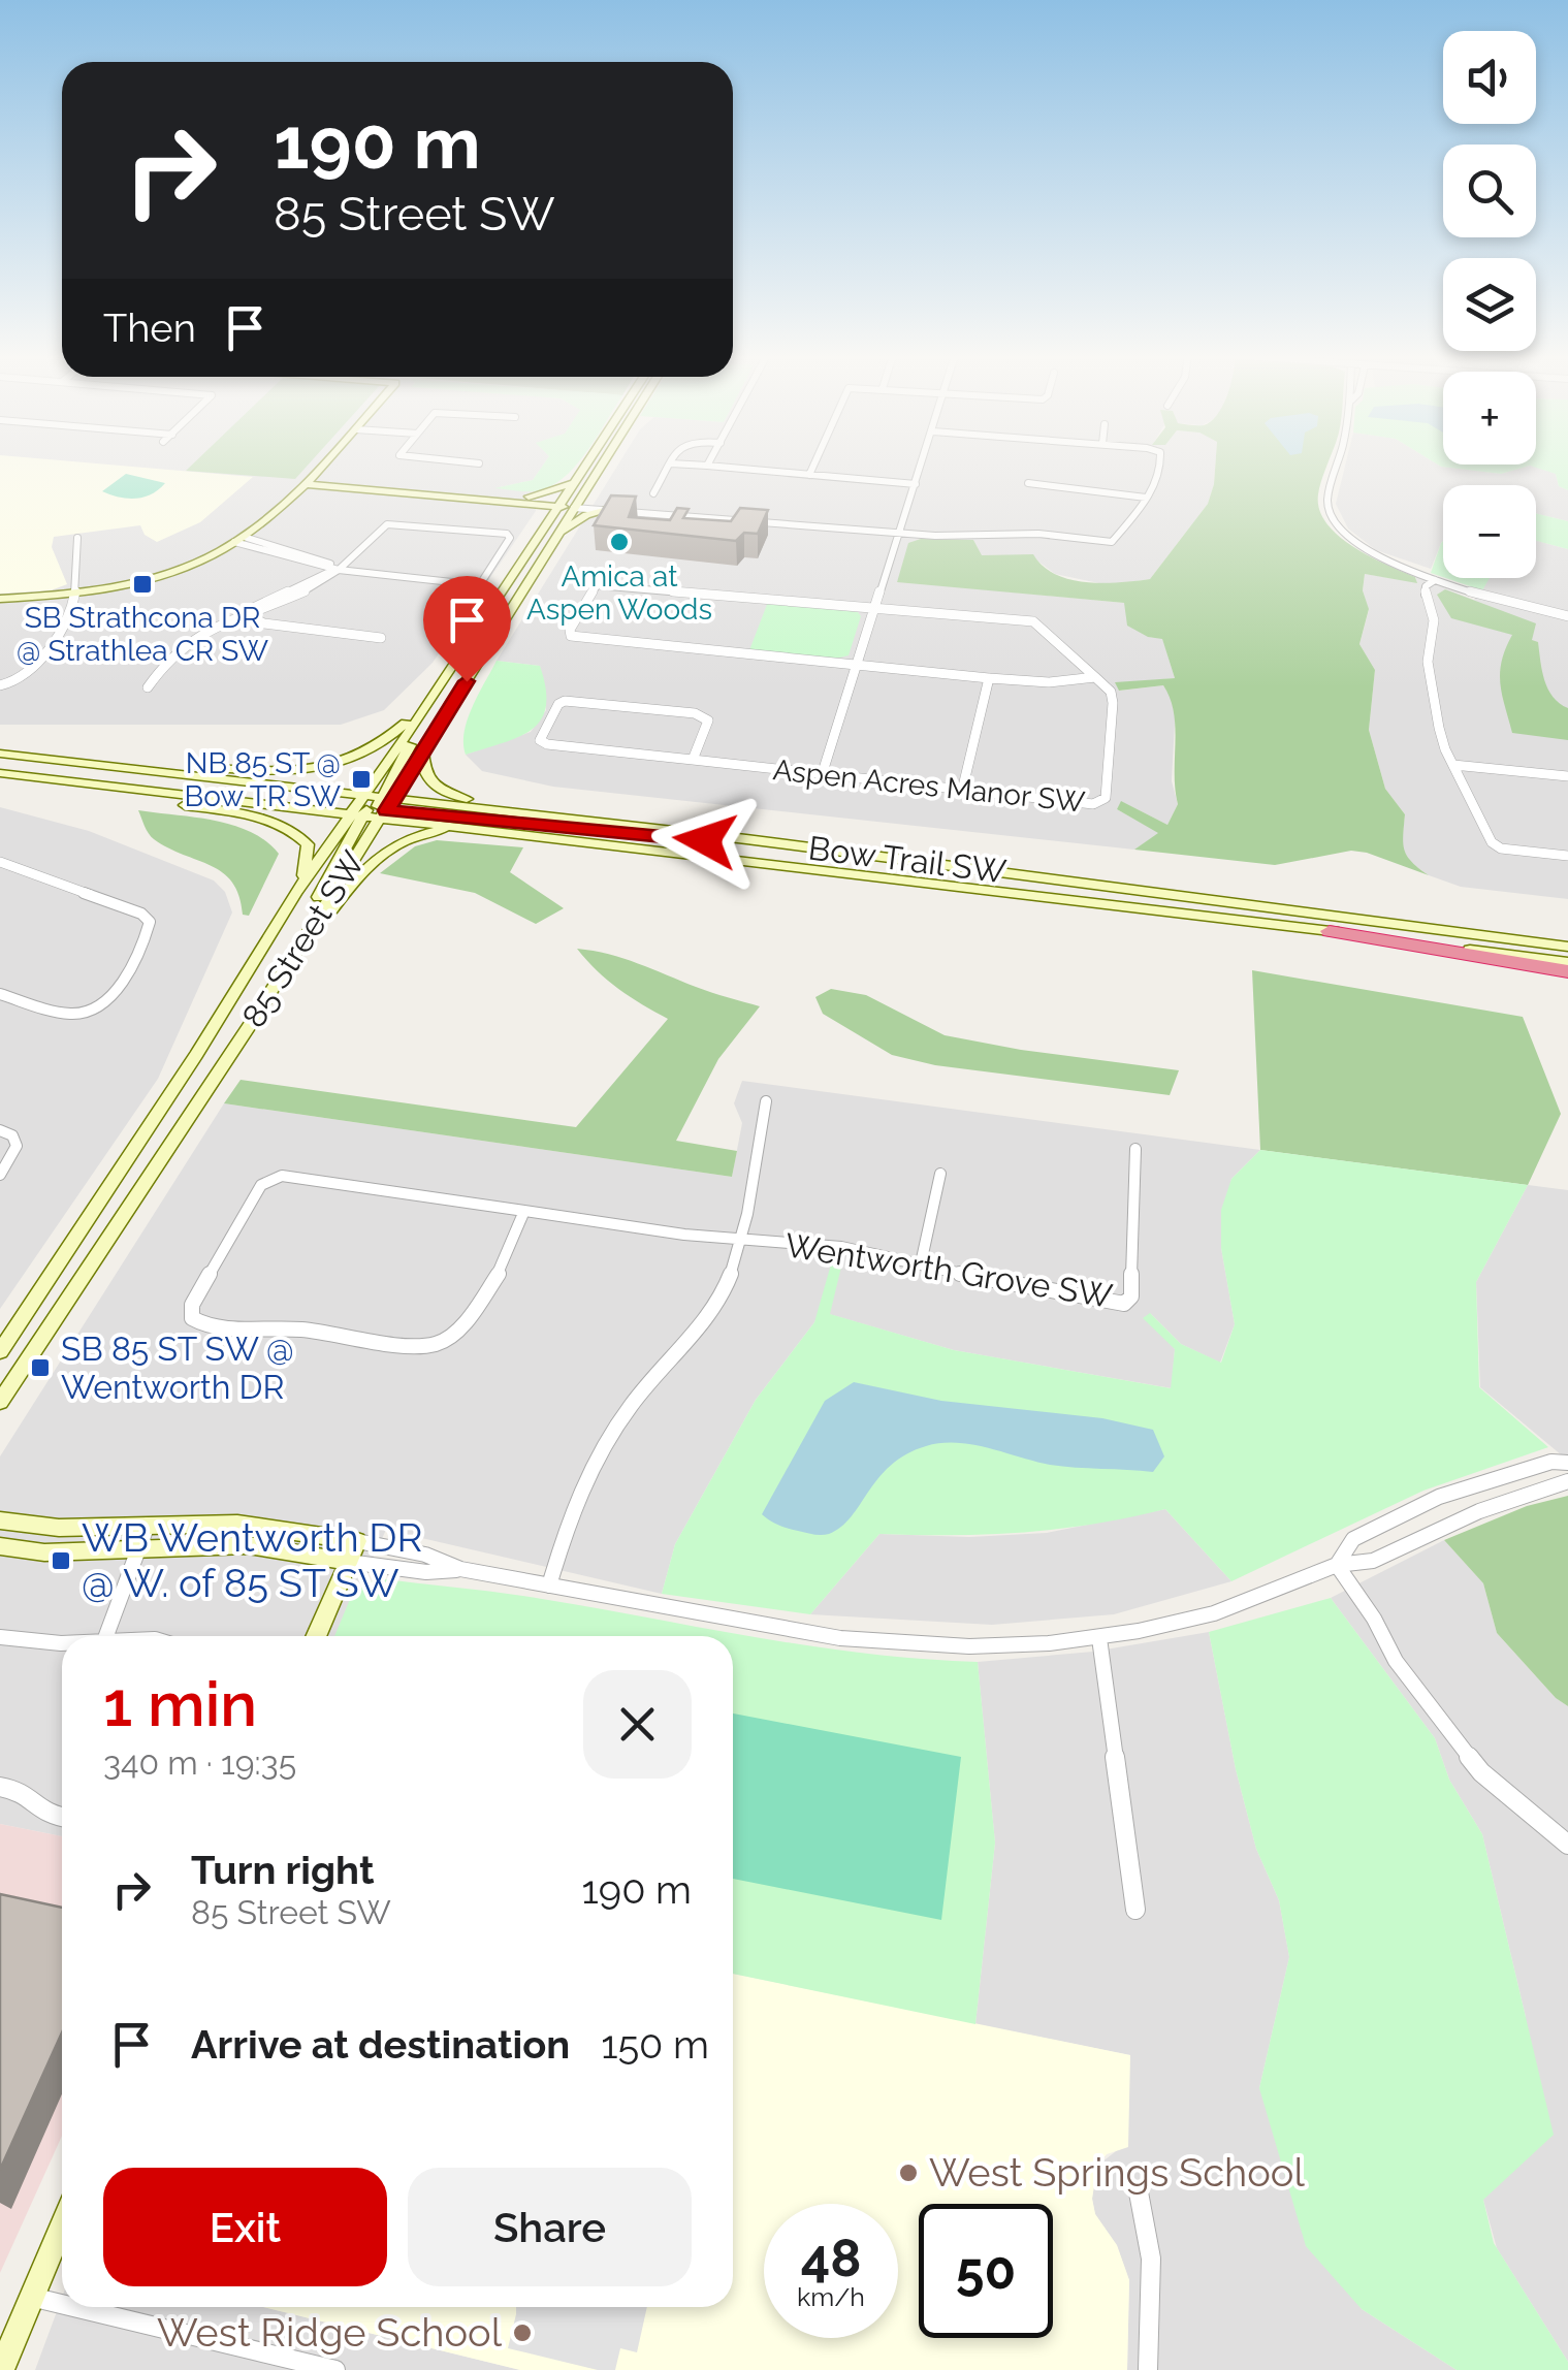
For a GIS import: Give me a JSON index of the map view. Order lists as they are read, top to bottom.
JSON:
{
  "streets": {
    "main road": ["Bow Trail SW", "85 Street SW"],
    "street": ["Aspen Acres Manor SW", "Wentworth Grove SW"]
  },
  "crossings": [
    ["Bow Trail SW", "85 Street SW"]
  ],
  "places": {
    "other": ["Amica at Aspen Woods", "West Springs School", "West Ridge School"],
    "transit": [
      "SB Strathcona DR @ Strathlea CR SW",
      "NB 85 ST @ Bow TR SW",
      "SB 85 ST SW @ Wentworth DR",
      "WB Wentworth DR @ W. of 85 ST SW"
    ]
  },
  "page": {
    "map_buttons": ["+", "−"],
    "turn": ["190 m", "85 Street SW"],
    "then": "Then",
    "heading": ["1 min", "340 m · 19:35"],
    "list": [
      {
        "name": "Turn right",
        "note": "85 Street SW",
        "value": "190 m"
      },
      {
        "name": "Arrive at destination",
        "value": "150 m"
      }
    ],
    "buttons": ["Exit", "Share"],
    "speed": "48 km/h",
    "limit": "50"
  }
}
